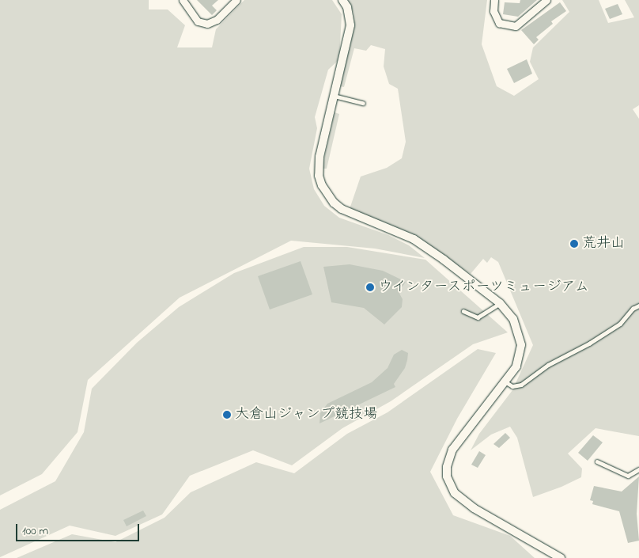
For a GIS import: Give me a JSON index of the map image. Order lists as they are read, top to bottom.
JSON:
{
  "places": ["荒井山", "ウインタースポーツミュージアム", "大倉山ジャンプ競技場"],
  "scale_bar": "100 m"
}
